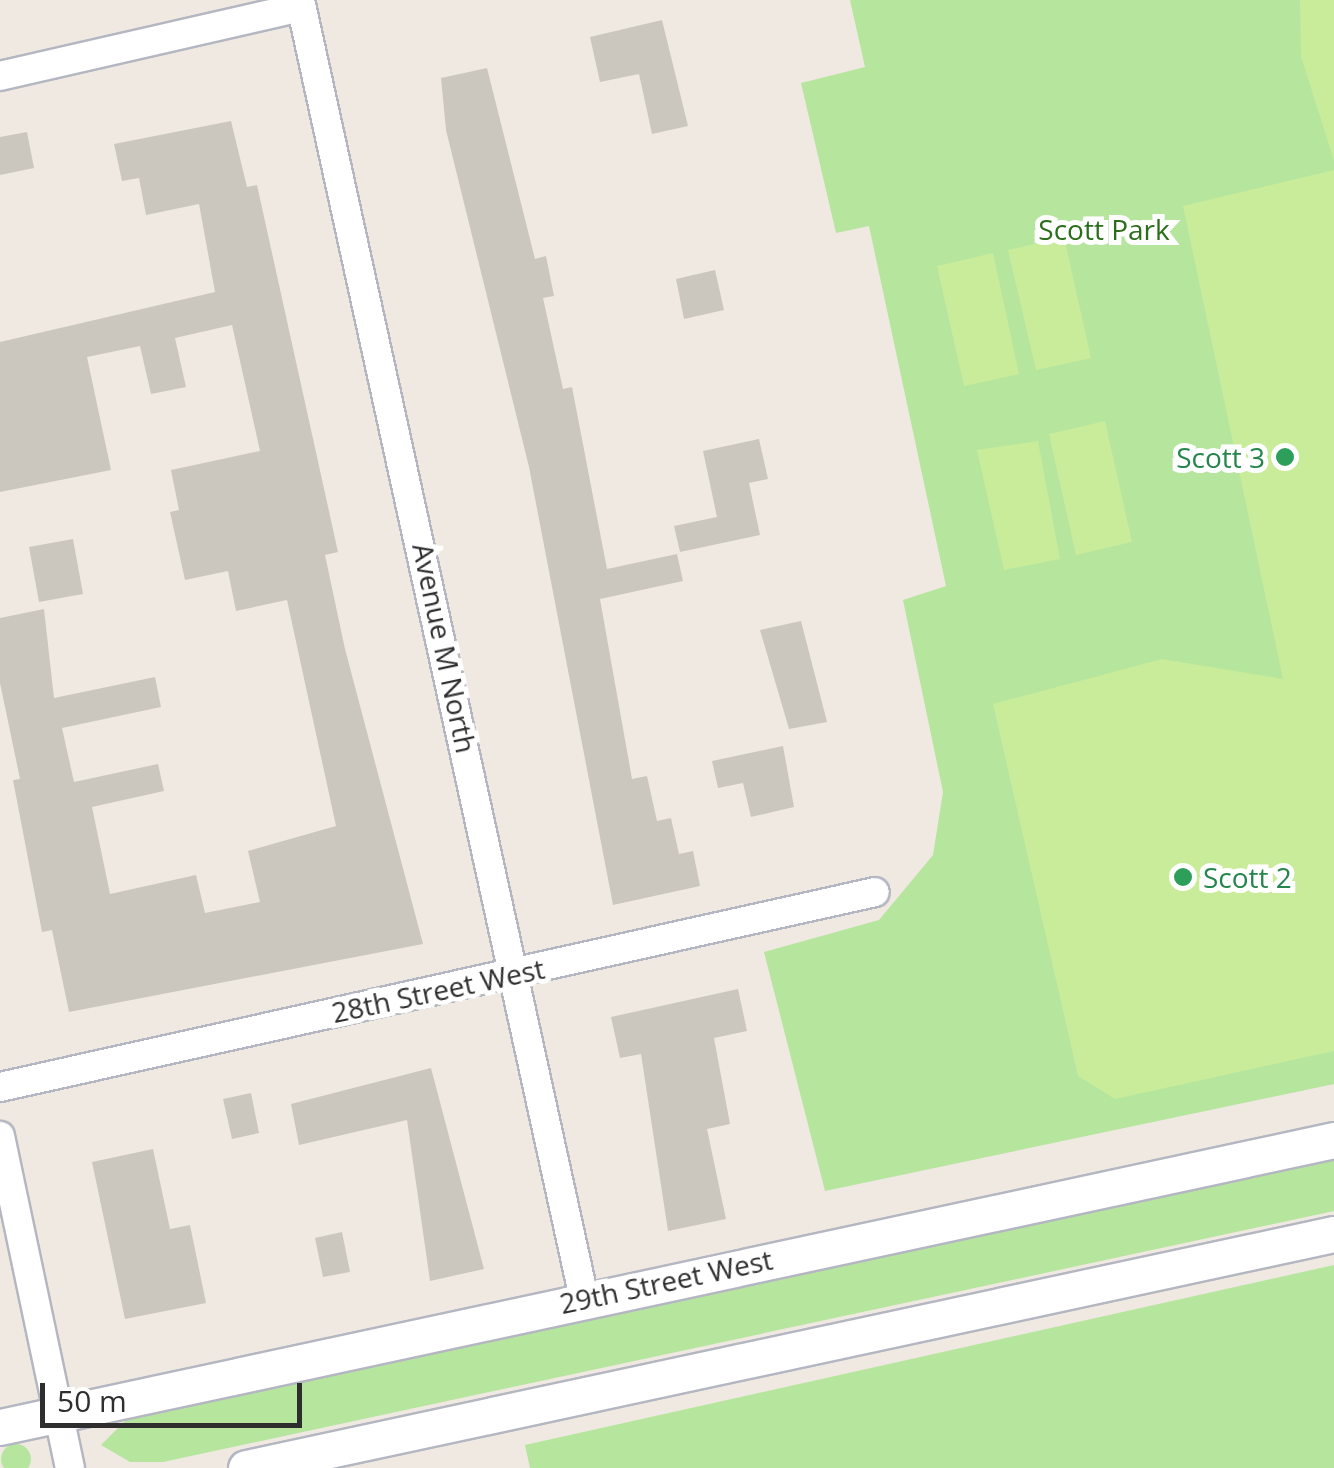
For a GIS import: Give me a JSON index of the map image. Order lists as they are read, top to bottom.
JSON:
{
  "streets": {
    "street": ["Avenue M North", "28th Street West", "29th Street West"]
  },
  "crossings": [
    ["Avenue M North", "28th Street West"],
    ["Avenue M North", "29th Street West"]
  ],
  "parks": ["Scott Park"],
  "places": ["Scott 3", "Scott 2"],
  "scale_bar": "50 m"
}
